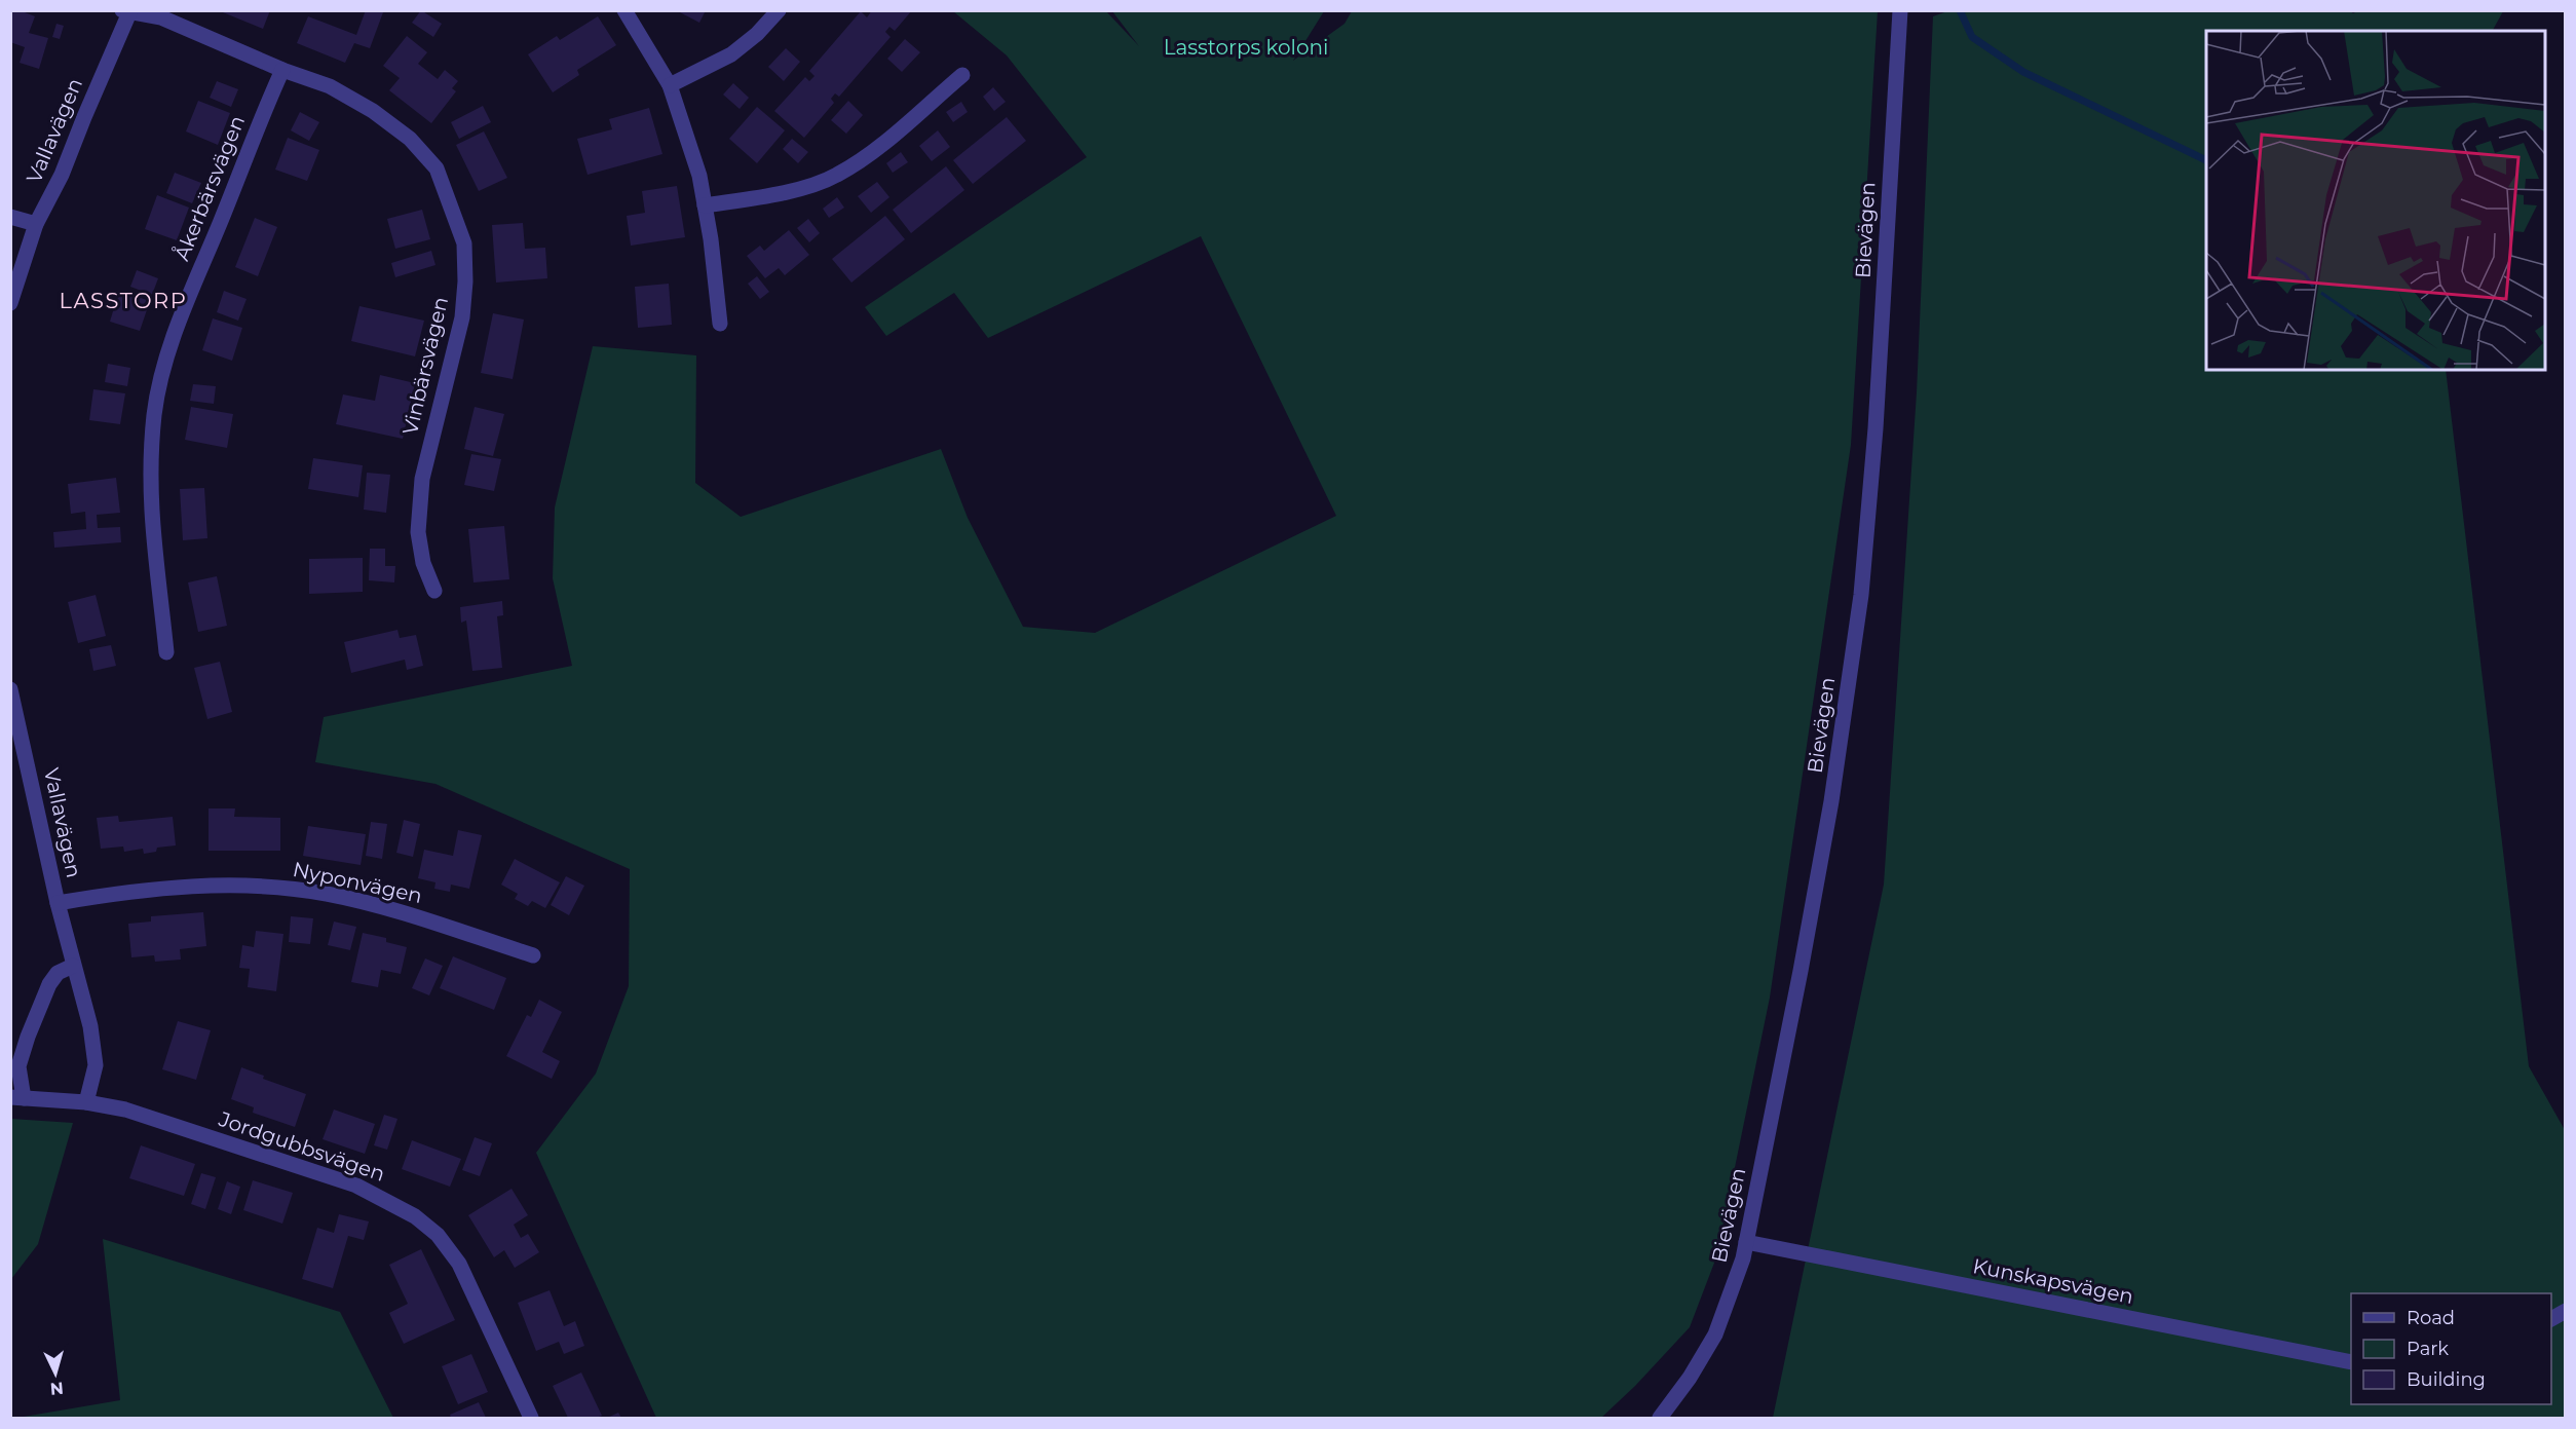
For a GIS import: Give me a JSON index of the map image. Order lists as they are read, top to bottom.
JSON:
{
  "streets": {
    "street": [
      "Vallavägen",
      "Åkerbärsvägen",
      "Bievägen",
      "Vinbärsvägen",
      "Nyponvägen",
      "Jordgubbsvägen",
      "Kunskapsvägen"
    ]
  },
  "crossings": [
    ["Vallavägen", "Vinbärsvägen"],
    ["Vallavägen", "Nyponvägen"],
    ["Vallavägen", "Jordgubbsvägen"],
    ["Åkerbärsvägen", "Vinbärsvägen"],
    ["Bievägen", "Kunskapsvägen"]
  ],
  "districts": ["LASSTORP"],
  "parks": ["Lasstorps koloni"],
  "legend": ["Road", "Park", "Building"],
  "north": "bottom"
}
